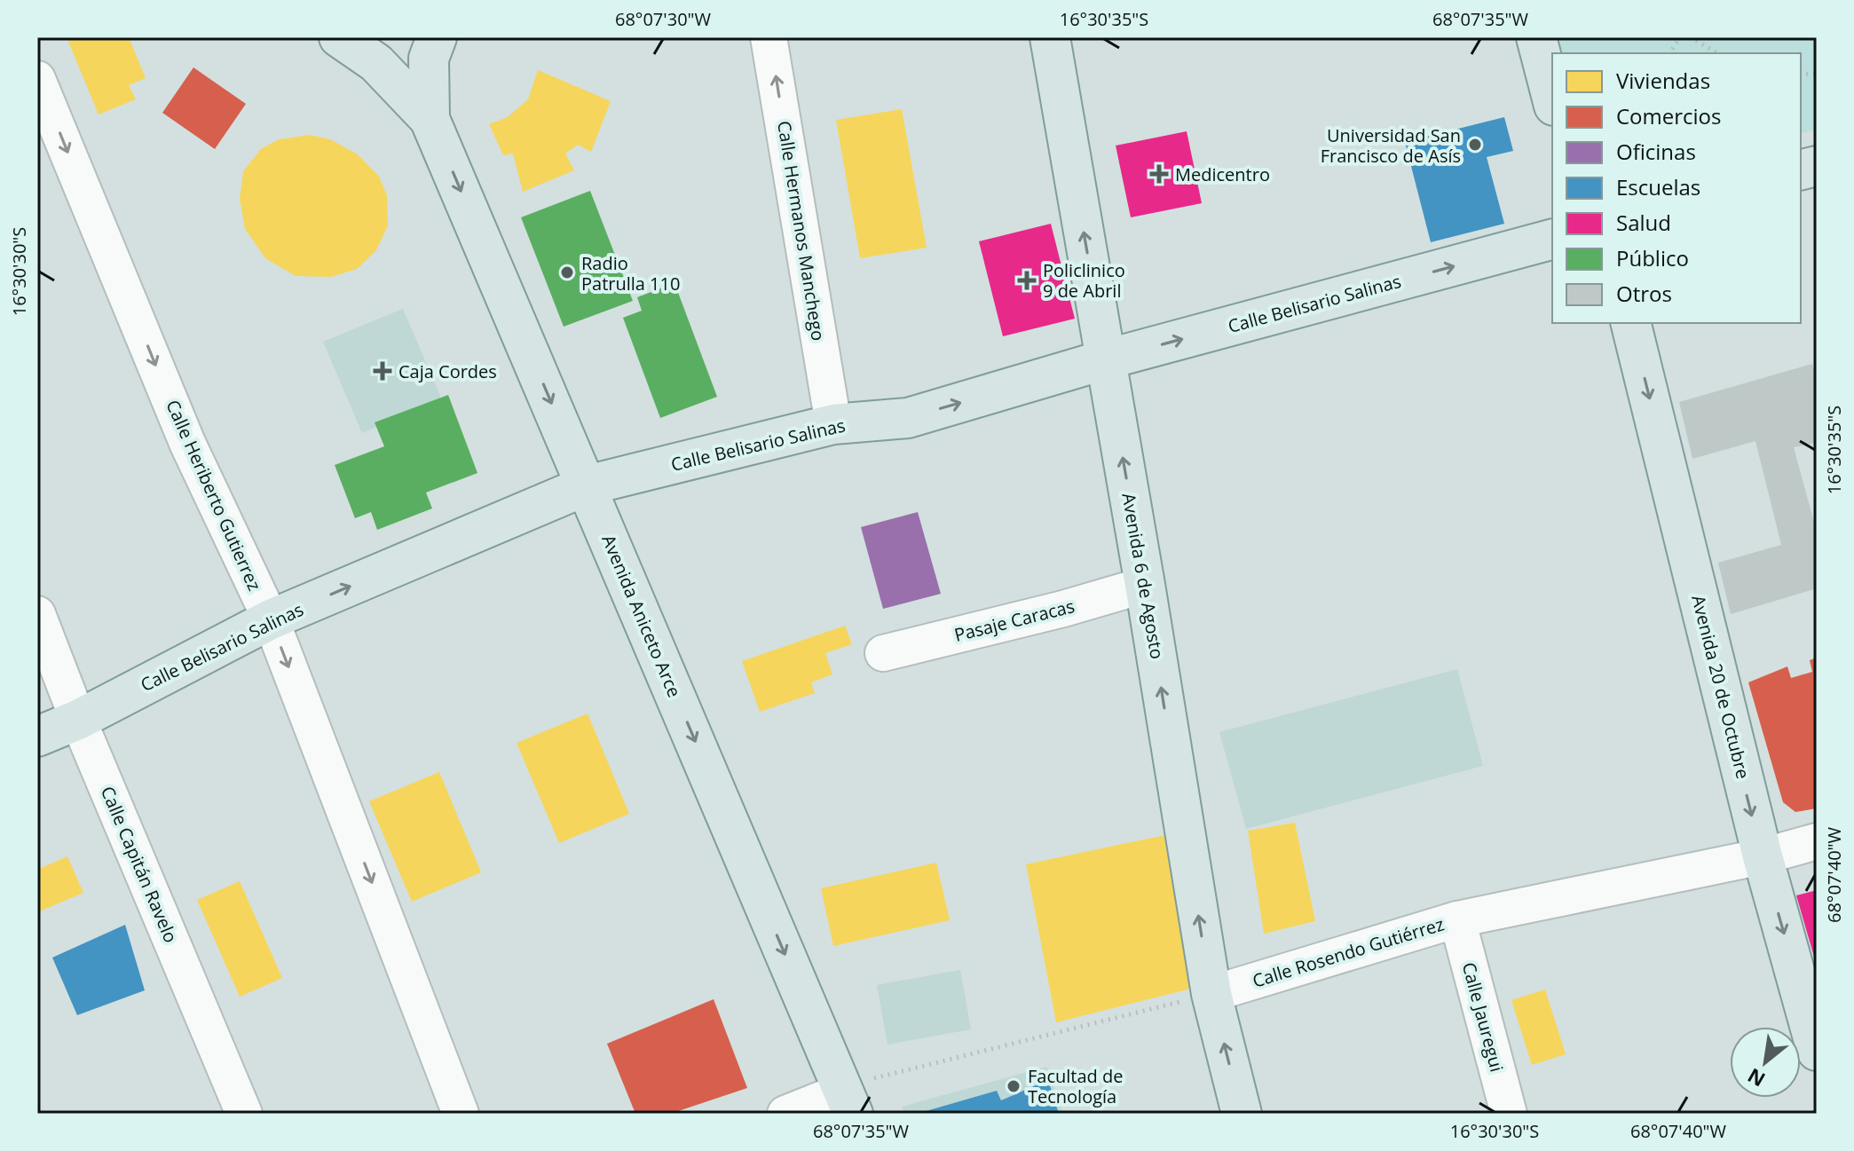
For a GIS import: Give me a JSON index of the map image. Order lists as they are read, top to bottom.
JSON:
{
  "streets": {
    "main road": [
      "Calle Belisario Salinas",
      "Avenida 6 de Agosto",
      "Avenida Aniceto Arce",
      "Avenida 20 de Octubre"
    ],
    "street": [
      "Calle Hermanos Manchego",
      "Calle Heriberto Gutierrez",
      "Pasaje Caracas",
      "Calle Capitán Ravelo",
      "Calle Rosendo Gutiérrez",
      "Calle Jauregui"
    ]
  },
  "crossings": [
    ["Calle Hermanos Manchego", "Calle Belisario Salinas"],
    ["Calle Belisario Salinas", "Calle Heriberto Gutierrez"],
    ["Calle Belisario Salinas", "Avenida 6 de Agosto"],
    ["Calle Belisario Salinas", "Avenida Aniceto Arce"],
    ["Calle Belisario Salinas", "Calle Capitán Ravelo"],
    ["Avenida 6 de Agosto", "Pasaje Caracas"],
    ["Avenida 6 de Agosto", "Calle Rosendo Gutiérrez"],
    ["Avenida 20 de Octubre", "Calle Rosendo Gutiérrez"],
    ["Calle Rosendo Gutiérrez", "Calle Jauregui"]
  ],
  "one_way": [
    "Calle Hermanos Manchego",
    "Calle Belisario Salinas",
    "Calle Heriberto Gutierrez",
    "Avenida 6 de Agosto",
    "Avenida Aniceto Arce",
    "Avenida 20 de Octubre"
  ],
  "places": {
    "other": ["Universidad San Francisco de Asís", "Radio Patrulla 110", "Facultad de Tecnología"],
    "health": ["Medicentro", "Policlinico 9 de Abril", "Caja Cordes"]
  },
  "legend": [
    "Viviendas",
    "Comercios",
    "Oficinas",
    "Escuelas",
    "Salud",
    "Público",
    "Otros"
  ],
  "north": "bottom left",
  "coordinates": [
    "68°07'30\"W",
    "16°30'35\"S",
    "68°07'35\"W",
    "16°30'30\"S",
    "68°07'40\"W"
  ]
}
